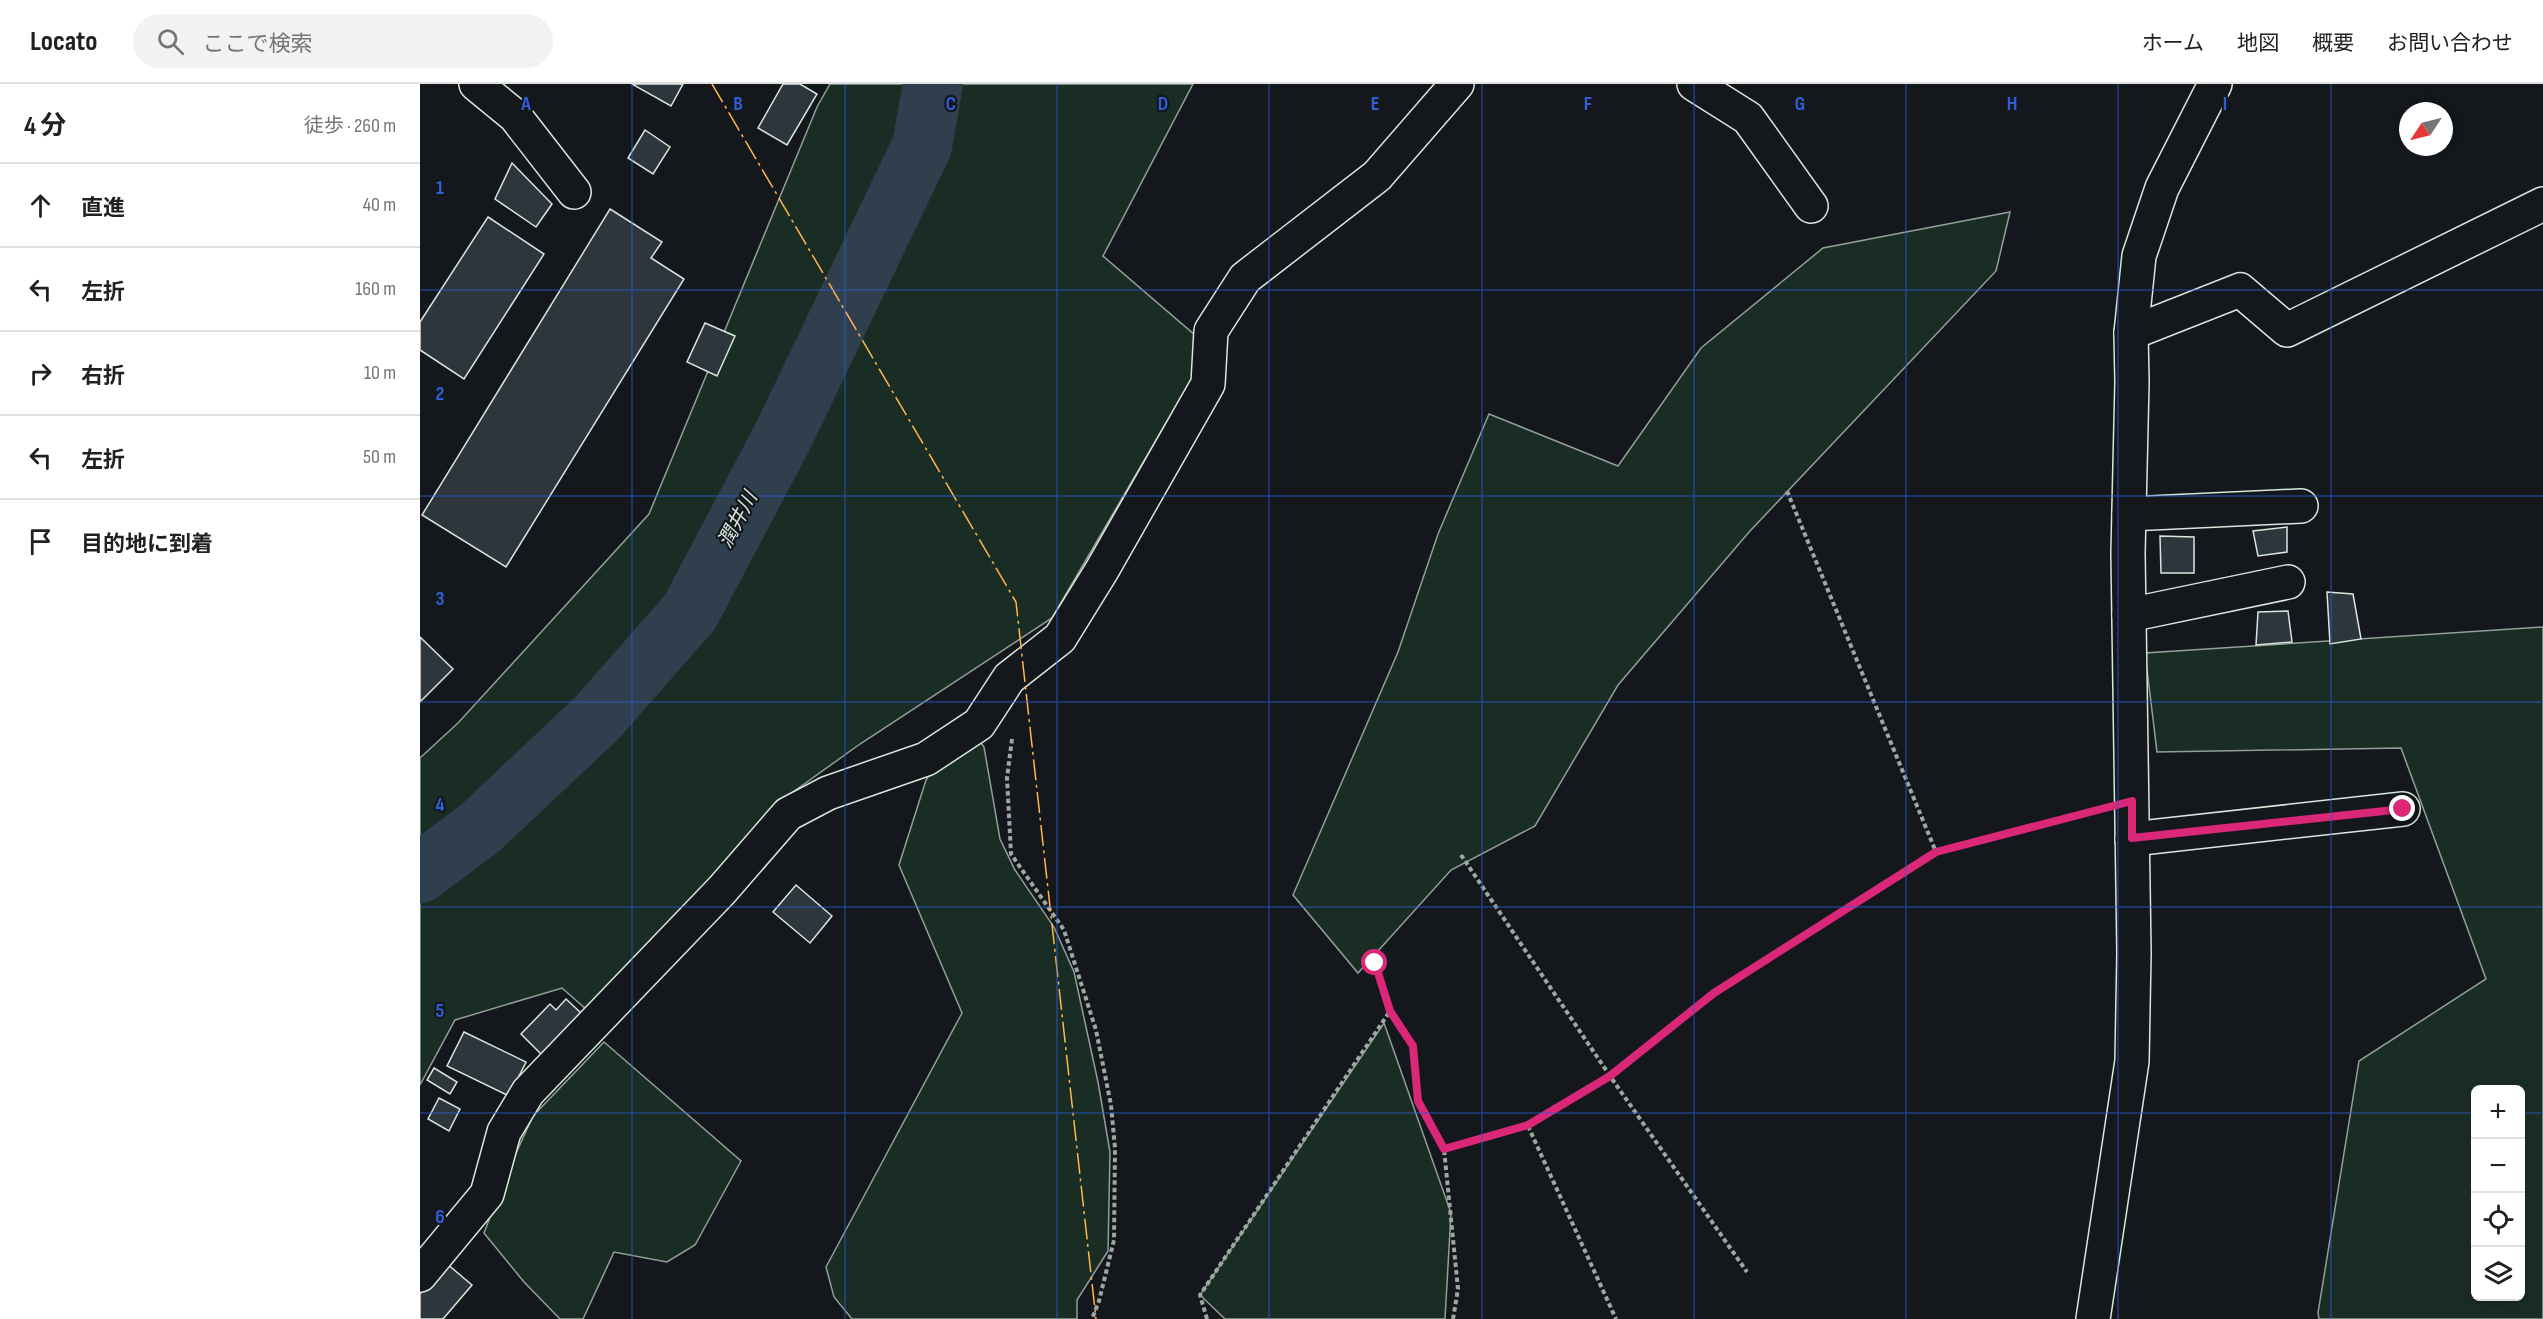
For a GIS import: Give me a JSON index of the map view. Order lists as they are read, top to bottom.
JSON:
{
  "water": ["潤井川"],
  "north": "bottom left",
  "page": {
    "header": "Locato",
    "search": "ここで検索",
    "nav": [
      "ホーム",
      "地図",
      "概要",
      "お問い合わせ"
    ],
    "heading": ["4 分", "徒歩 · 260 m"],
    "list": [
      ["直進", "40 m"],
      ["左折", "160 m"],
      ["右折", "10 m"],
      ["左折", "50 m"],
      "目的地に到着"
    ],
    "map_buttons": ["+", "−"]
  },
  "grid": {
    "columns": [
      "A",
      "B",
      "C",
      "D",
      "E",
      "F",
      "G",
      "H",
      "I"
    ],
    "rows": [
      "1",
      "2",
      "3",
      "4",
      "5",
      "6"
    ]
  }
}
